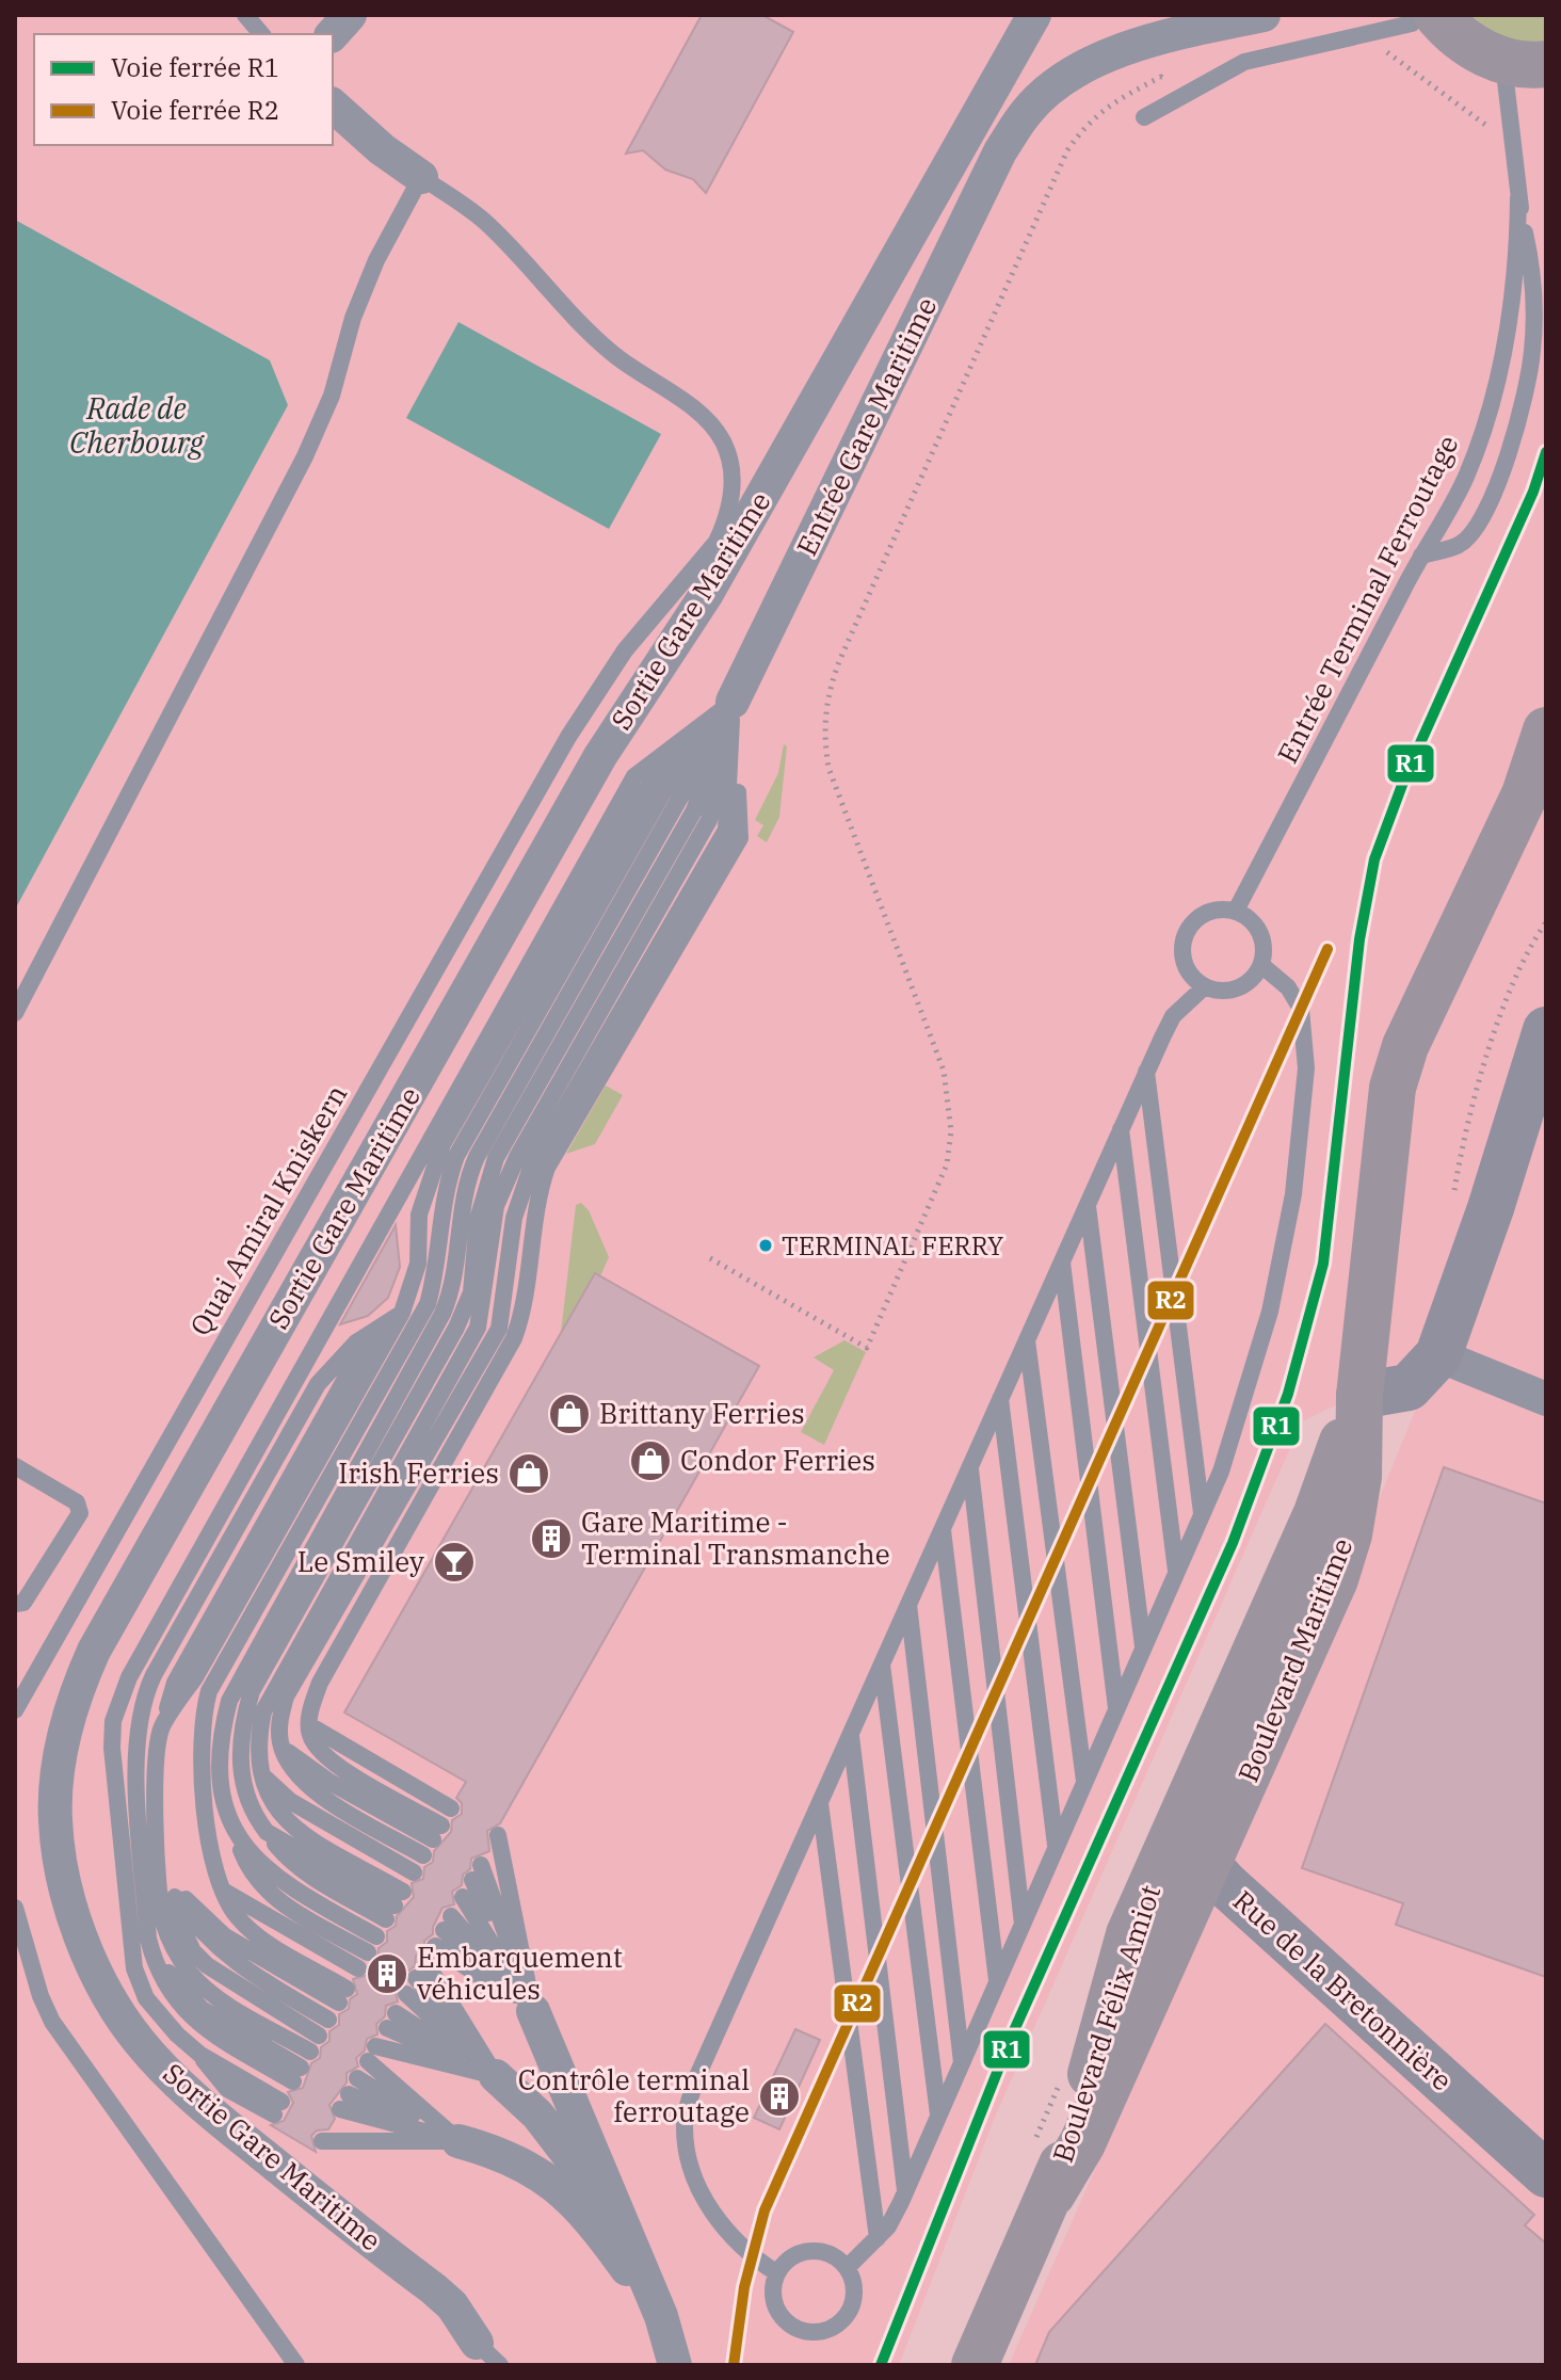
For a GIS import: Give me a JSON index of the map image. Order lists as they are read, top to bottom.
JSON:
{
  "streets": {
    "main road": ["Boulevard Maritime", "Boulevard Félix Amiot"],
    "street": ["Entrée Gare Maritime", "Sortie Gare Maritime", "Rue de la Bretonnière"],
    "lane": ["Entrée Terminal Ferroutage", "Quai Amiral Kniskern"]
  },
  "crossings": [
    ["Sortie Gare Maritime", "Quai Amiral Kniskern"],
    ["Boulevard Maritime", "Rue de la Bretonnière"],
    ["Boulevard Maritime", "Boulevard Félix Amiot"],
    ["Rue de la Bretonnière", "Boulevard Félix Amiot"]
  ],
  "water": ["Rade de Cherbourg"],
  "places": {
    "other": ["TERMINAL FERRY"],
    "shop": ["Brittany Ferries", "Condor Ferries", "Irish Ferries"],
    "building": ["Gare Maritime - Terminal Transmanche", "Embarquement véhicules", "Contrôle terminal ferroutage"],
    "bar": ["Le Smiley"]
  },
  "lines": ["rail line R1", "rail line R2"],
  "legend": ["Voie ferrée R1", "Voie ferrée R2"]
}
